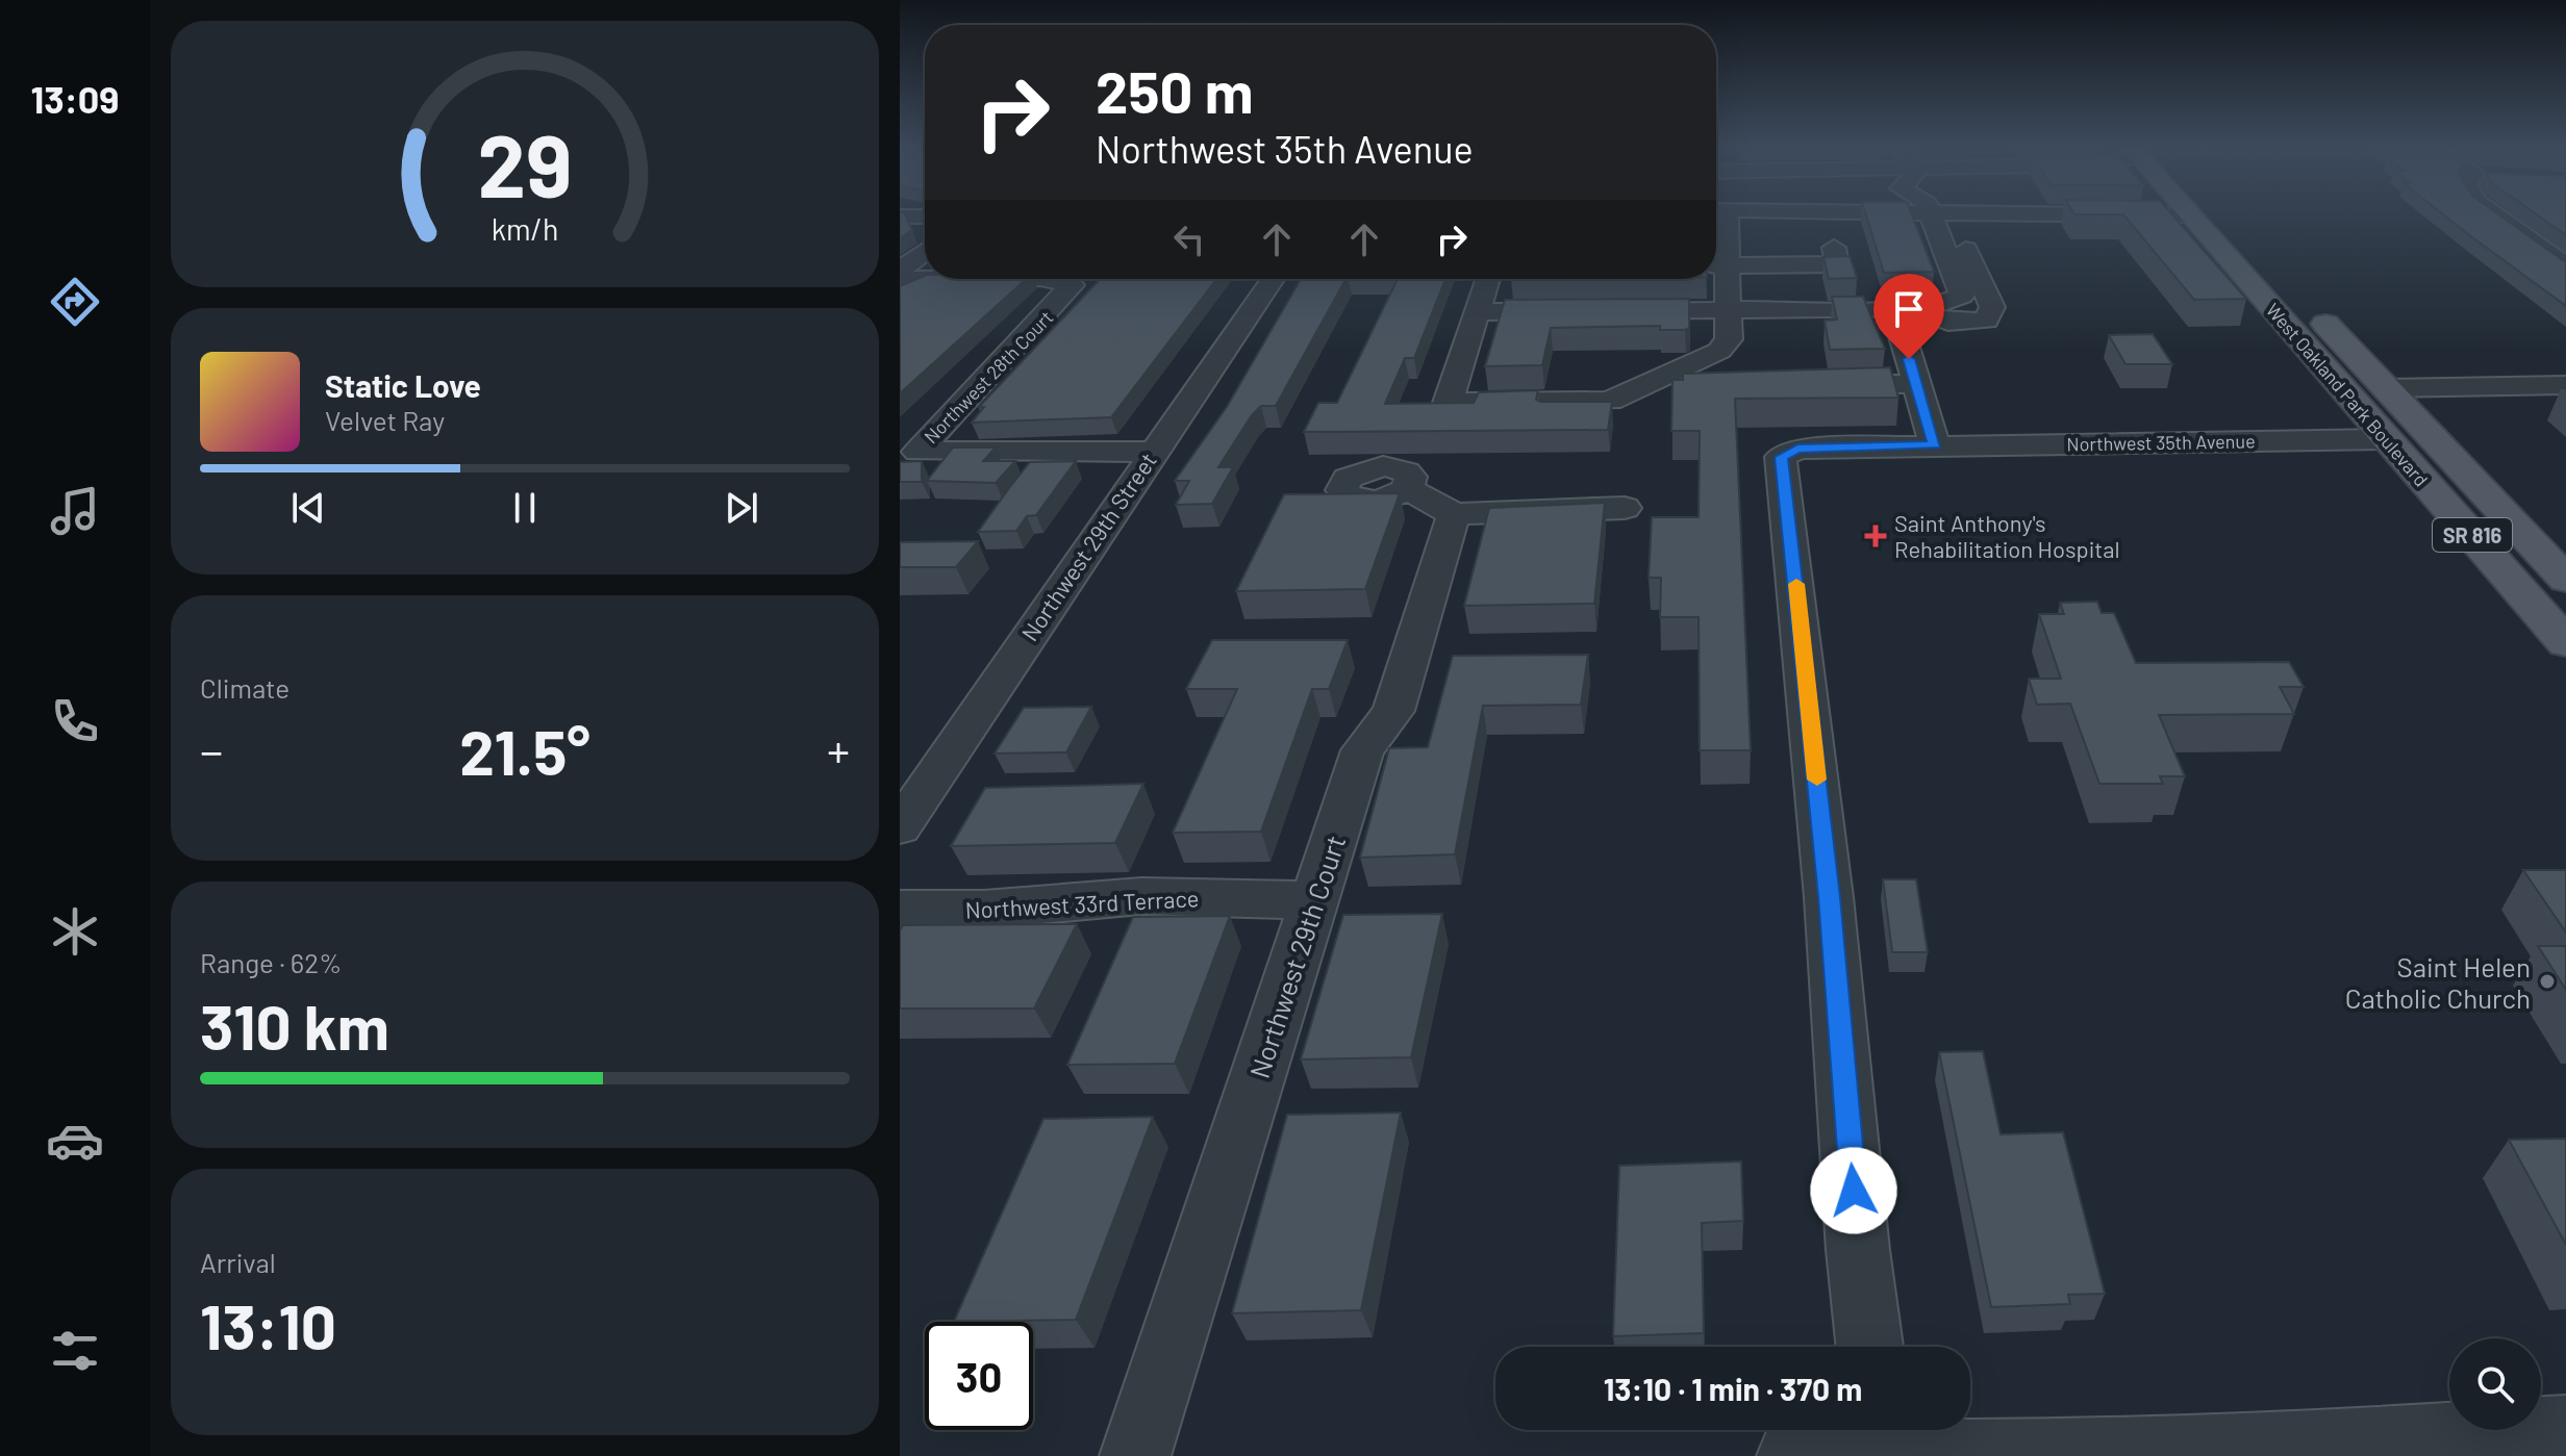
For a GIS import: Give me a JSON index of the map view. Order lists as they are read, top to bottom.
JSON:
{
  "streets": {
    "main road": ["West Oakland Park Boulevard", "SR 816"],
    "street": [
      "Northwest 28th Court",
      "Northwest 35th Avenue",
      "Northwest 29th Street",
      "Northwest 33rd Terrace",
      "Northwest 29th Court"
    ]
  },
  "crossings": [
    ["West Oakland Park Boulevard", "Northwest 35th Avenue"],
    ["Northwest 33rd Terrace", "Northwest 29th Court"]
  ],
  "places": {
    "health": ["Saint Anthony's Rehabilitation Hospital"],
    "other": ["Saint Helen Catholic Church"]
  },
  "page": {
    "tabs": "13:09",
    "turn": ["250 m", "Northwest 35th Avenue"],
    "song": ["Static Love", "Velvet Ray"],
    "tile": [
      "Climate",
      ["Range · 62%", "310 km"],
      ["Arrival", "13:10"]
    ],
    "heat": ["−", "21.5°", "+"],
    "limit": "30",
    "trip": "13:10 · 1 min · 370 m",
    "gauge": ["29", "km/h"]
  }
}
